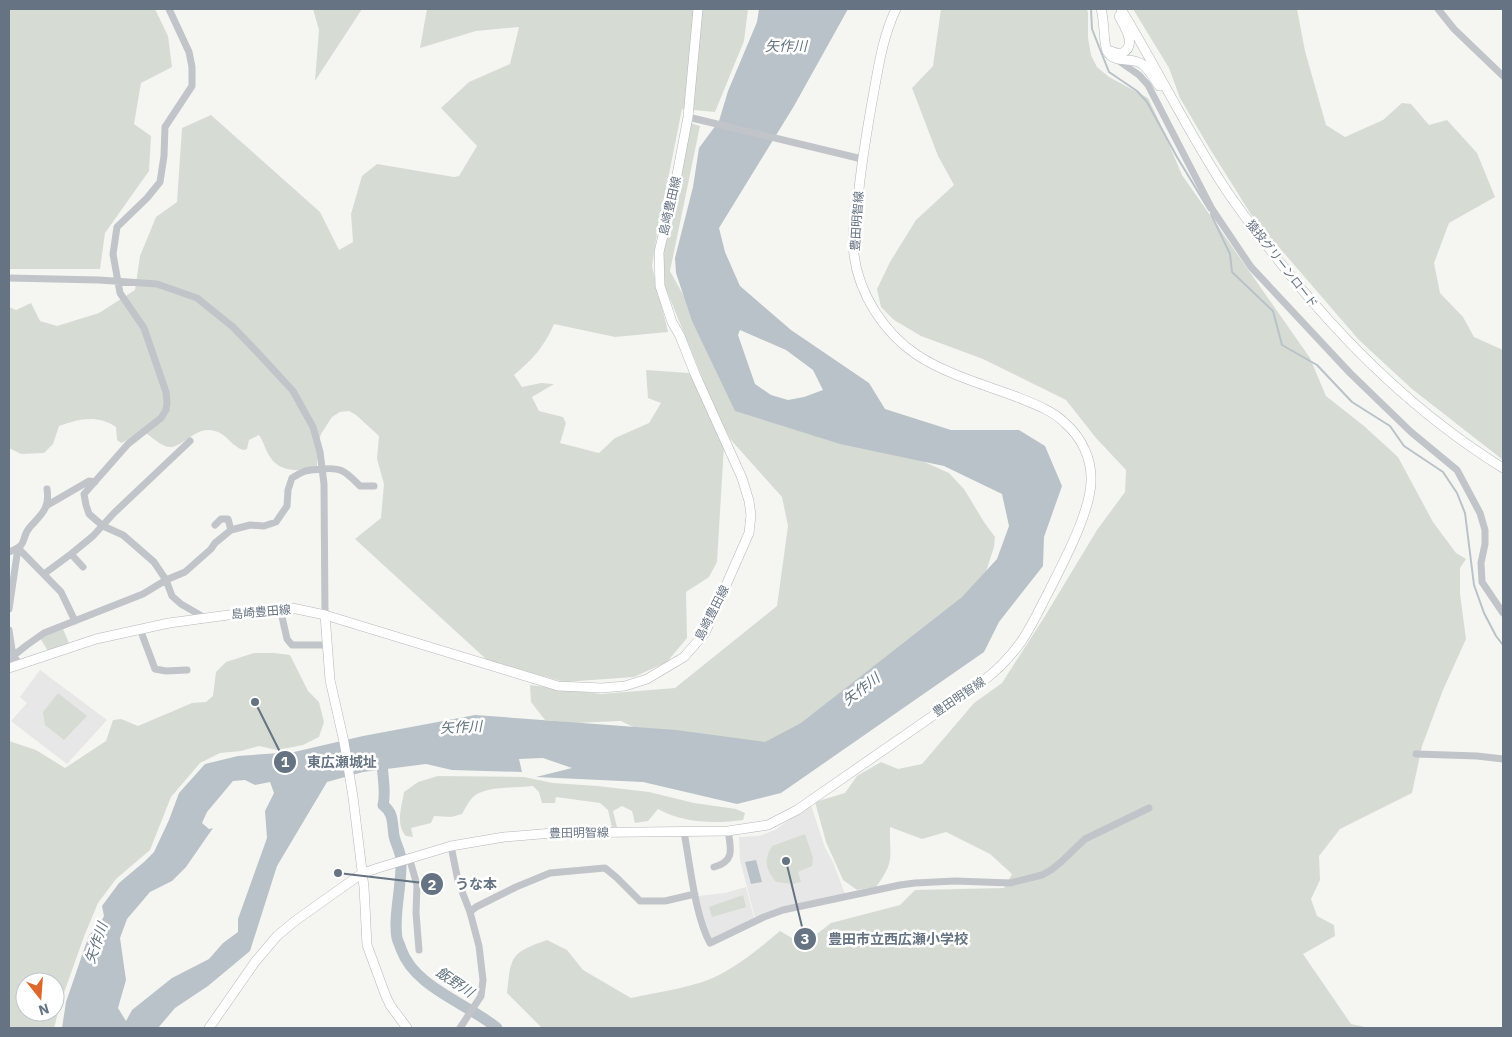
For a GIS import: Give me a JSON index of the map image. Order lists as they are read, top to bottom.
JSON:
{
  "streets": {
    "main road": ["島崎豊田線", "豊田明智線", "猿投グリーンロード"]
  },
  "water": ["矢作川", "飯野川"],
  "places": ["東広瀬城址", "豊田市立西広瀬小学校", "うな本"],
  "north": "bottom"
}
